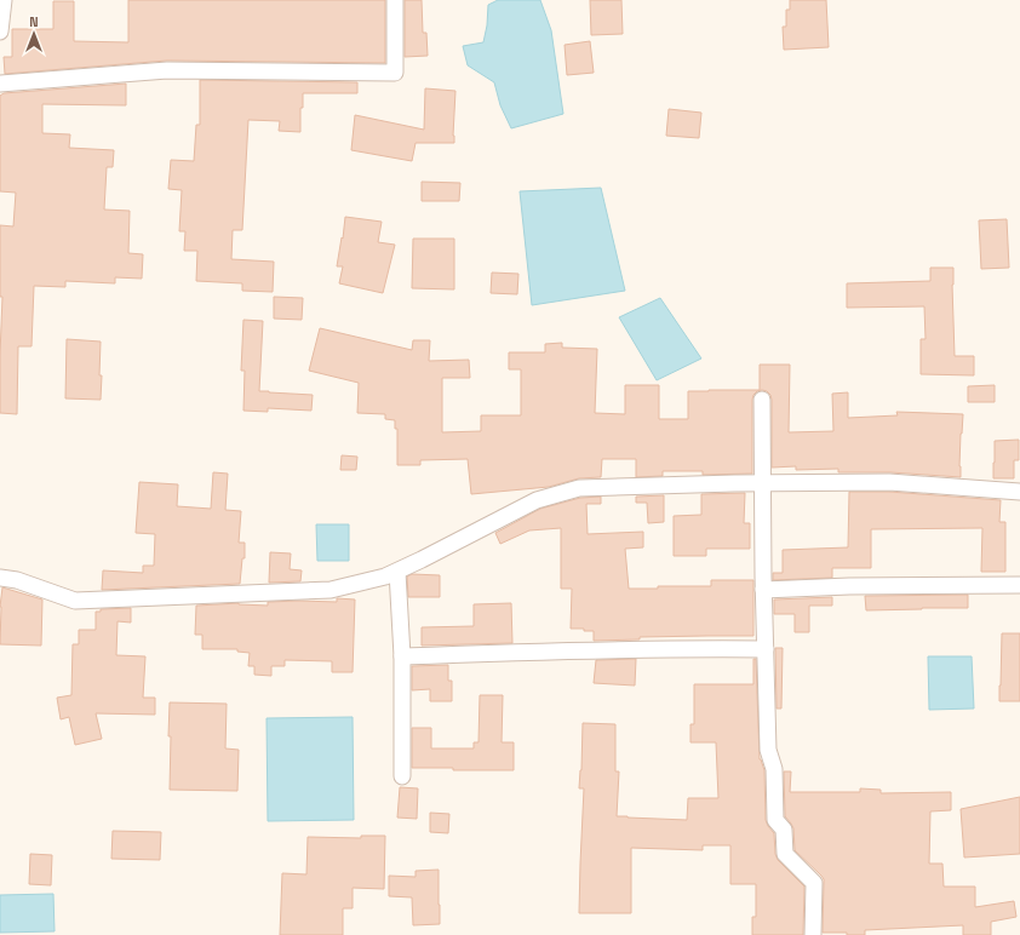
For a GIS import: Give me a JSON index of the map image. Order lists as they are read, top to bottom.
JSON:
{
  "north": "top"
}
